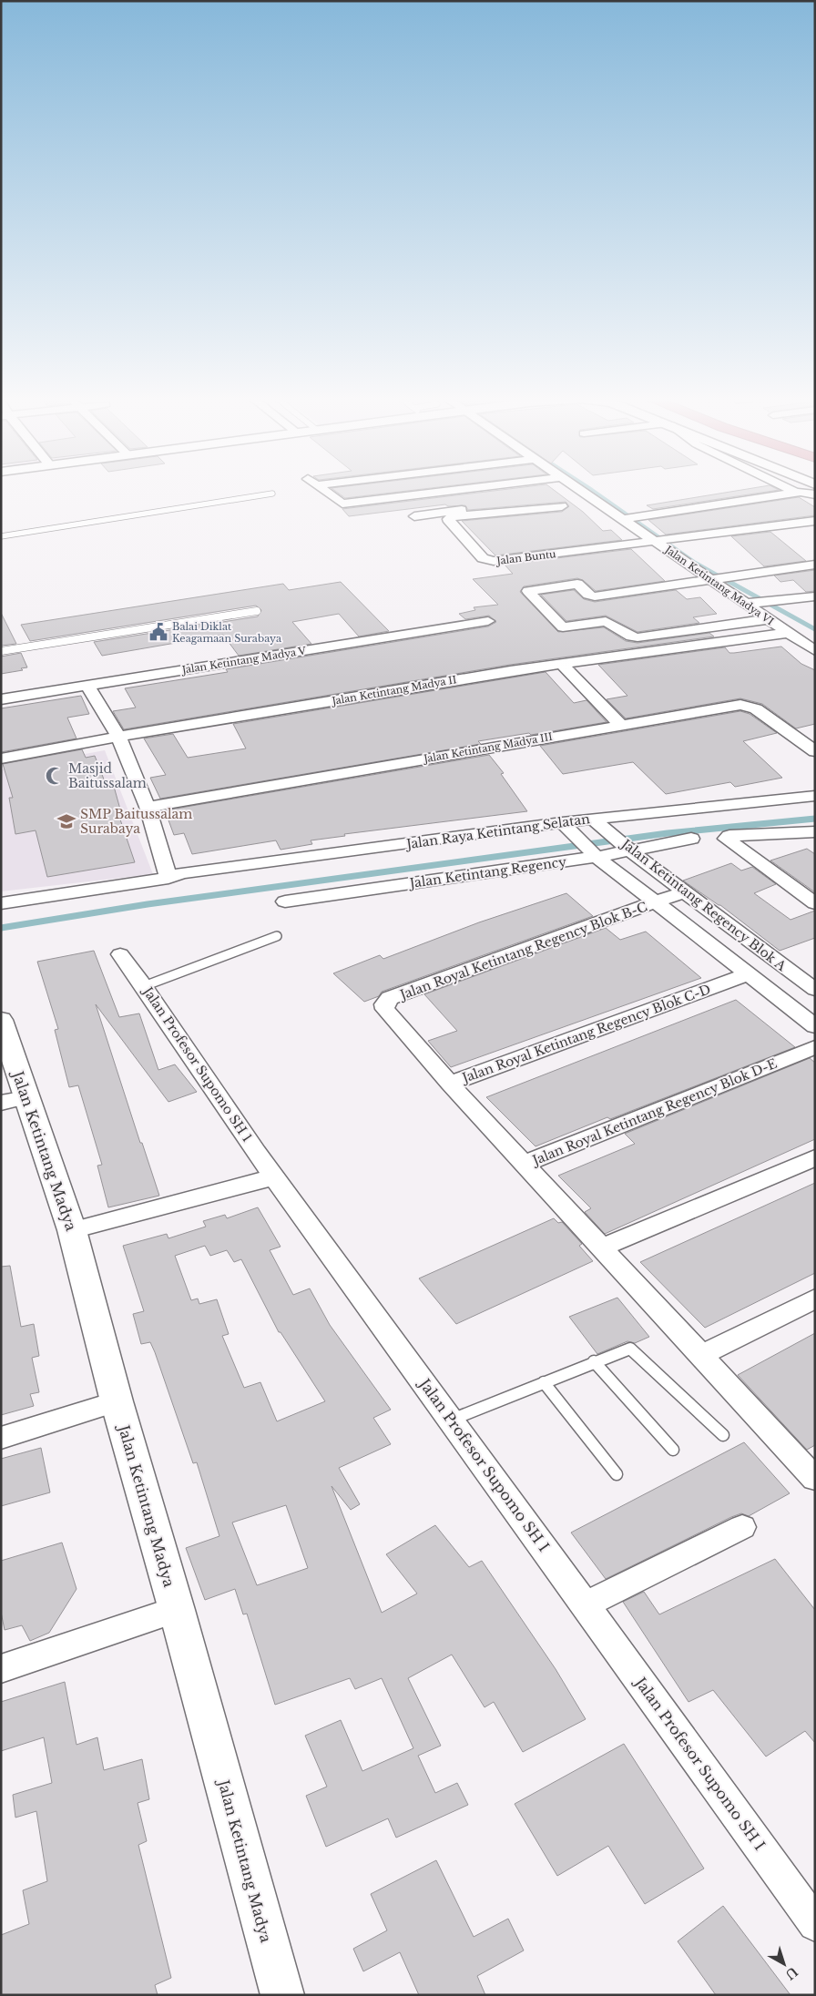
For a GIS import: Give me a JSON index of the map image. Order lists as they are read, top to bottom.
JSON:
{
  "streets": {
    "street": [
      "Jalan Buntu",
      "Jalan Ketintang Madya VI",
      "Jalan Ketintang Madya V",
      "Jalan Ketintang Madya II",
      "Jalan Ketintang Madya III",
      "Jalan Raya Ketintang Selatan",
      "Jalan Ketintang Regency",
      "Jalan Ketintang Regency Blok A",
      "Jalan Royal Ketintang Regency Blok B-C",
      "Jalan Royal Ketintang Regency Blok C-D",
      "Jalan Profesor Supomo SH 1",
      "Jalan Royal Ketintang Regency Blok D-E",
      "Jalan Ketintang Madya",
      "Jalan Profesor Supomo SH I"
    ]
  },
  "crossings": [
    ["Jalan Buntu", "Jalan Ketintang Madya VI"],
    ["Jalan Ketintang Madya VI", "Jalan Ketintang Madya II"],
    ["Jalan Raya Ketintang Selatan", "Jalan Ketintang Regency Blok A"],
    ["Jalan Ketintang Regency", "Jalan Ketintang Regency Blok A"],
    ["Jalan Ketintang Regency Blok A", "Jalan Royal Ketintang Regency Blok B-C"],
    ["Jalan Royal Ketintang Regency Blok B-C", "Jalan Royal Ketintang Regency Blok C-D"],
    ["Jalan Royal Ketintang Regency Blok C-D", "Jalan Royal Ketintang Regency Blok D-E"],
    ["Jalan Profesor Supomo SH 1", "Jalan Profesor Supomo SH I"]
  ],
  "places": {
    "public building": ["Balai Diklat Keagamaan Surabaya"],
    "mosque": ["Masjid Baitussalam"],
    "school or university": ["SMP Baitussalam Surabaya"]
  },
  "north": "bottom right"
}
